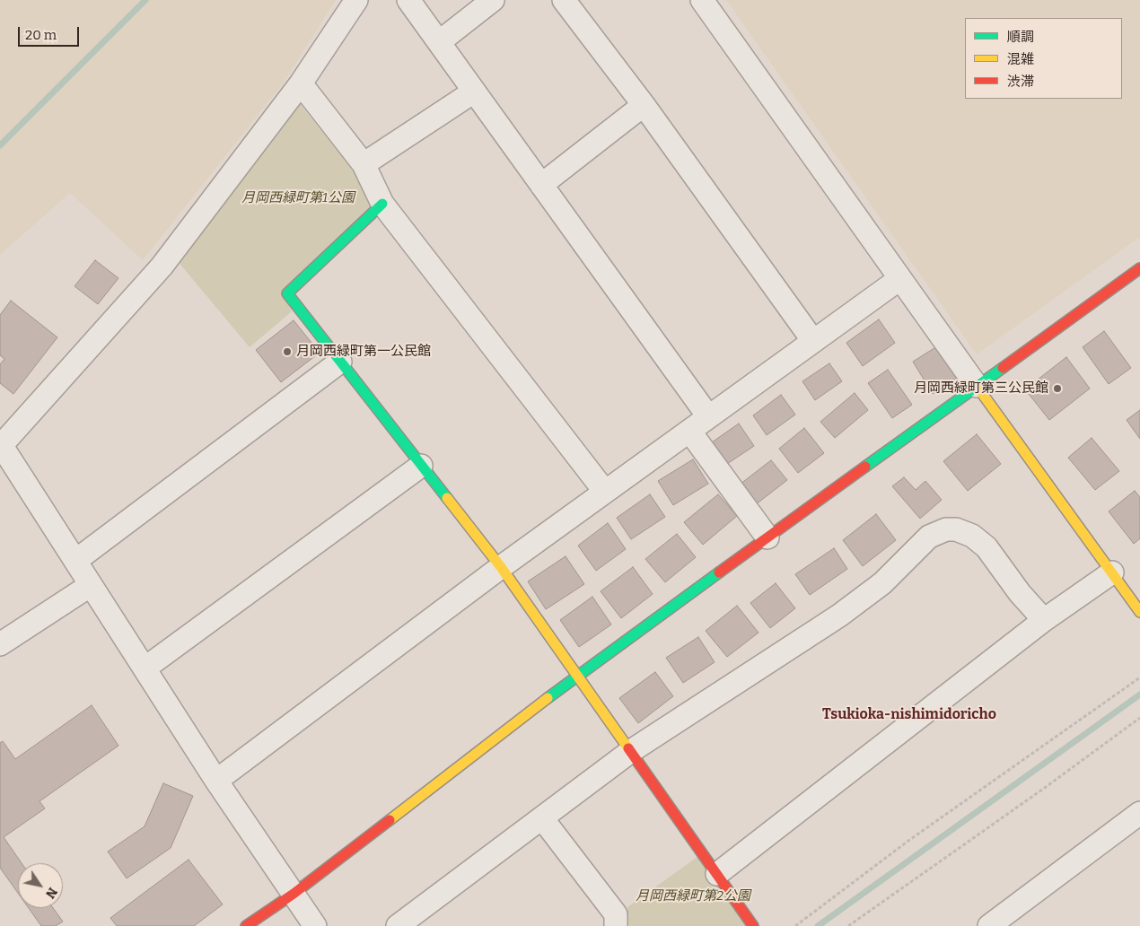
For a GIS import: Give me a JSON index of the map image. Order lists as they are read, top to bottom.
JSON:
{
  "districts": ["Tsukioka-nishimidoricho"],
  "parks": ["月岡西緑町第1公園", "月岡西緑町第2公園"],
  "places": ["月岡西緑町第一公民館", "月岡西緑町第三公民館"],
  "legend": ["順調", "混雑", "渋滞"],
  "scale_bar": "20 m",
  "north": "bottom right"
}
